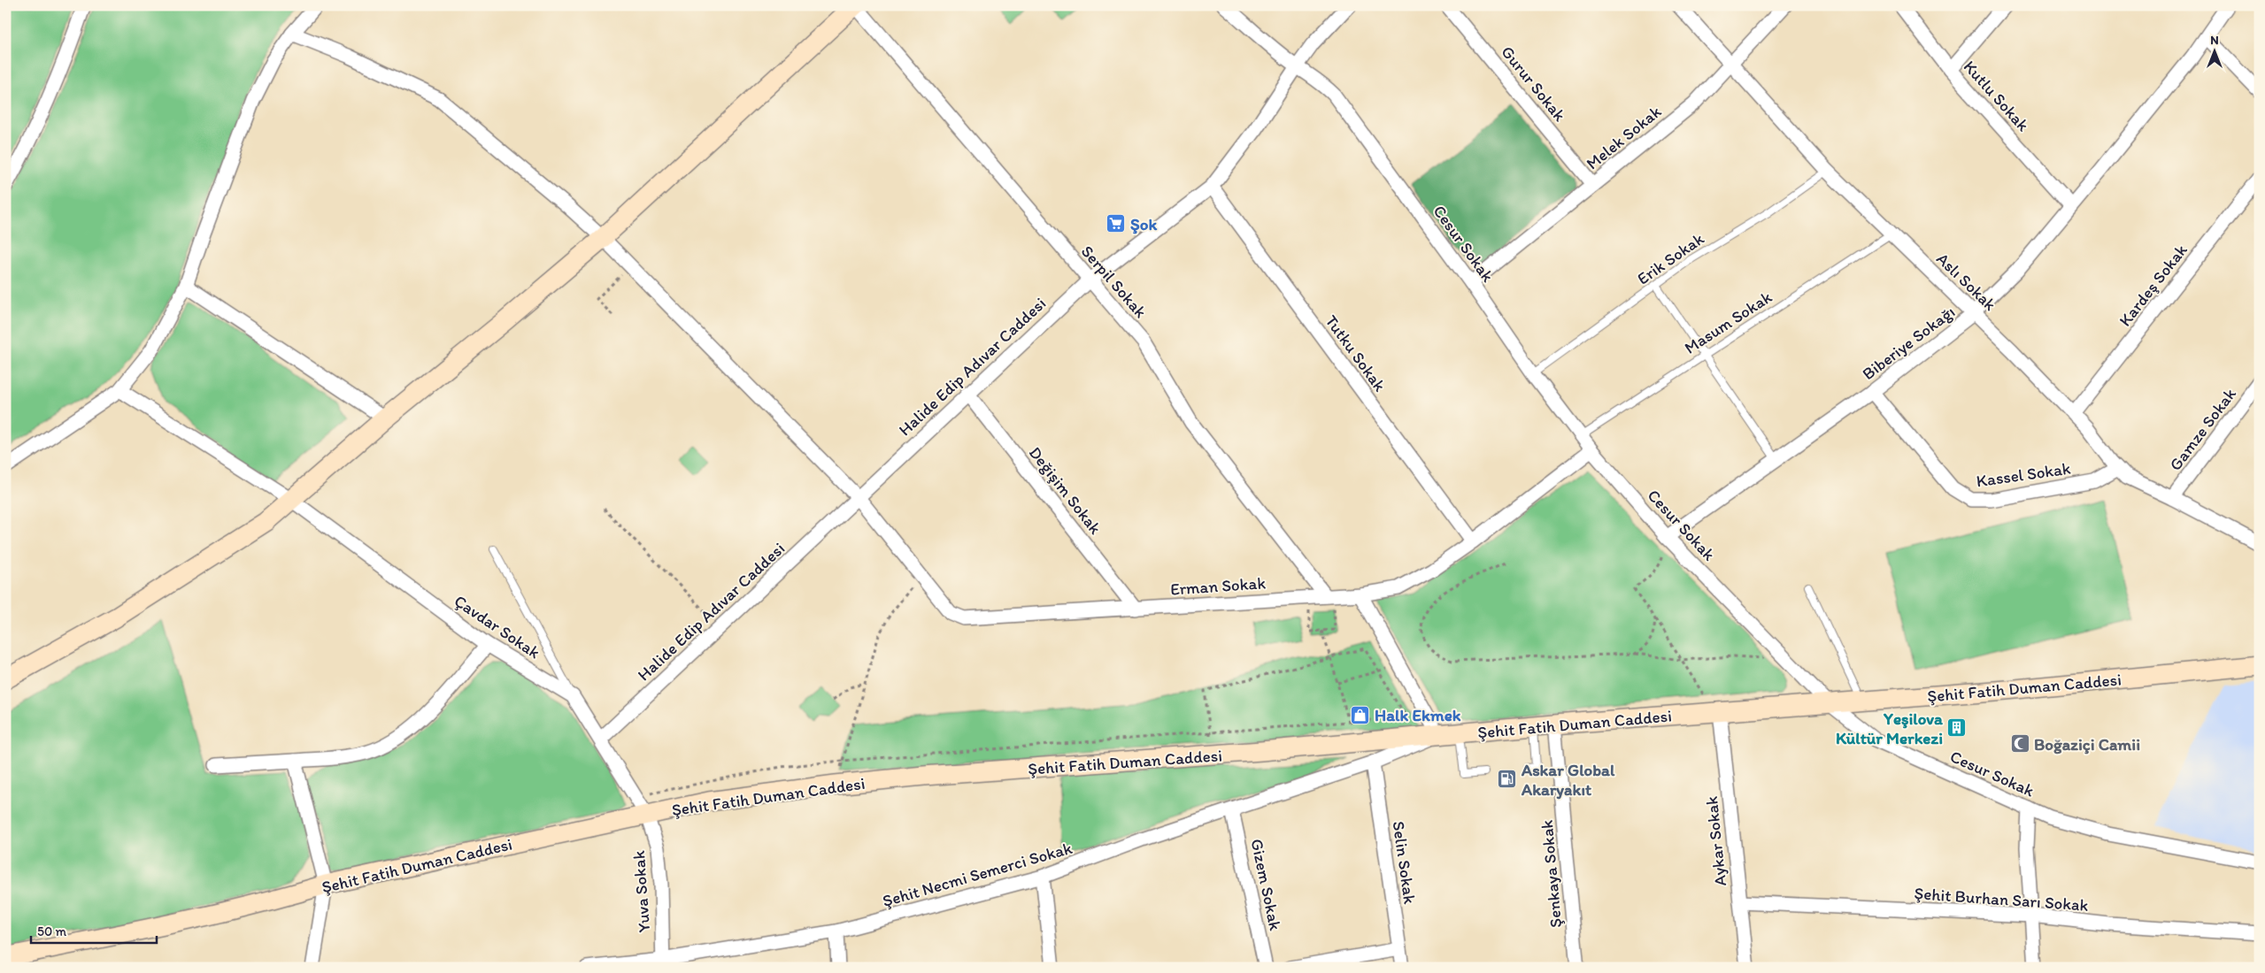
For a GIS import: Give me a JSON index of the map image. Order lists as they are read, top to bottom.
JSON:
{
  "streets": {
    "street": [
      "Gurur Sokak",
      "Kutlu Sokak",
      "Melek Sokak",
      "Cesur Sokak",
      "Serpil Sokak",
      "Aslı Sokak",
      "Kardeş Sokak",
      "Biberiye Sokağı",
      "Tutku Sokak",
      "Halide Edip Adıvar Caddesi",
      "Gamze Sokak",
      "Kassel Sokak",
      "Değişim Sokak",
      "Erman Sokak",
      "Çavdar Sokak",
      "Şehit Fatih Duman Caddesi",
      "Aykar Sokak",
      "Selin Sokak",
      "Şehit Necmi Semerci Sokak",
      "Şenkaya Sokak",
      "Gizem Sokak",
      "Yuva Sokak",
      "Şehit Burhan Sarı Sokak"
    ],
    "lane": ["Erik Sokak", "Masum Sokak"]
  },
  "crossings": [
    ["Gurur Sokak", "Melek Sokak"],
    ["Kutlu Sokak", "Biberiye Sokağı"],
    ["Melek Sokak", "Cesur Sokak"],
    ["Melek Sokak", "Aslı Sokak"],
    ["Cesur Sokak", "Erik Sokak"],
    ["Cesur Sokak", "Masum Sokak"],
    ["Cesur Sokak", "Biberiye Sokağı"],
    ["Cesur Sokak", "Halide Edip Adıvar Caddesi"],
    ["Cesur Sokak", "Erman Sokak"],
    ["Cesur Sokak", "Şehit Fatih Duman Caddesi"],
    ["Erik Sokak", "Aslı Sokak"],
    ["Serpil Sokak", "Halide Edip Adıvar Caddesi"],
    ["Serpil Sokak", "Erman Sokak"],
    ["Aslı Sokak", "Kardeş Sokak"],
    ["Aslı Sokak", "Masum Sokak"],
    ["Aslı Sokak", "Biberiye Sokağı"],
    ["Aslı Sokak", "Gamze Sokak"],
    ["Aslı Sokak", "Kassel Sokak"],
    ["Biberiye Sokağı", "Kassel Sokak"],
    ["Tutku Sokak", "Halide Edip Adıvar Caddesi"],
    ["Tutku Sokak", "Erman Sokak"],
    ["Halide Edip Adıvar Caddesi", "Değişim Sokak"],
    ["Halide Edip Adıvar Caddesi", "Erman Sokak"],
    ["Halide Edip Adıvar Caddesi", "Çavdar Sokak"],
    ["Değişim Sokak", "Erman Sokak"],
    ["Çavdar Sokak", "Şehit Fatih Duman Caddesi"],
    ["Çavdar Sokak", "Yuva Sokak"],
    ["Şehit Fatih Duman Caddesi", "Aykar Sokak"],
    ["Şehit Fatih Duman Caddesi", "Şehit Necmi Semerci Sokak"],
    ["Şehit Fatih Duman Caddesi", "Şenkaya Sokak"],
    ["Şehit Fatih Duman Caddesi", "Yuva Sokak"],
    ["Aykar Sokak", "Şehit Burhan Sarı Sokak"],
    ["Selin Sokak", "Şehit Necmi Semerci Sokak"],
    ["Şehit Necmi Semerci Sokak", "Gizem Sokak"],
    ["Şehit Necmi Semerci Sokak", "Yuva Sokak"]
  ],
  "places": {
    "supermarket": ["Şok"],
    "shop": ["Halk Ekmek"],
    "building": ["Yeşilova Kültür Merkezi"],
    "mosque": ["Boğaziçi Camii"],
    "fuel station": ["Askar Global Akaryakıt"]
  },
  "scale_bar": "50 m",
  "north": "top"
}
